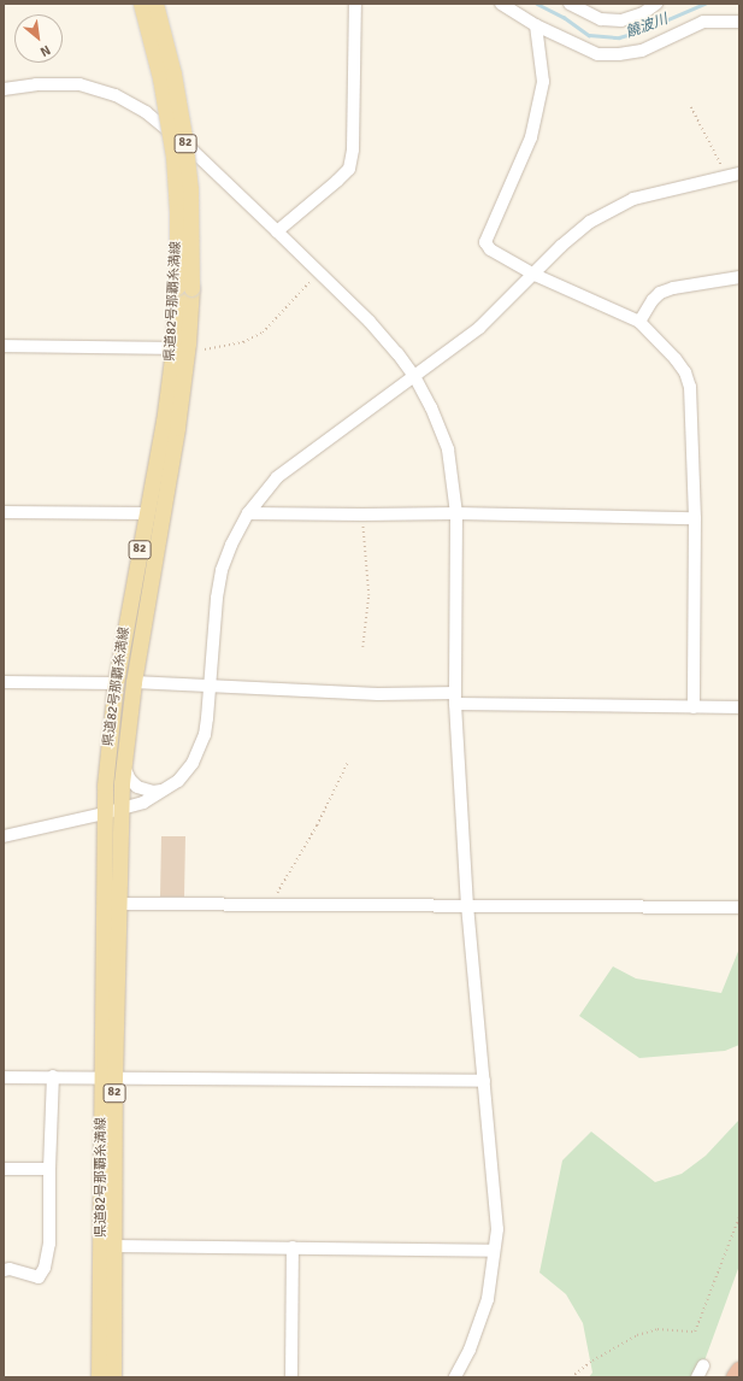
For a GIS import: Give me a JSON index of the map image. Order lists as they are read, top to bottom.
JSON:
{
  "streets": {
    "main road": ["82", "県道82号那覇糸満線"]
  },
  "water": ["饒波川"],
  "north": "bottom right"
}
